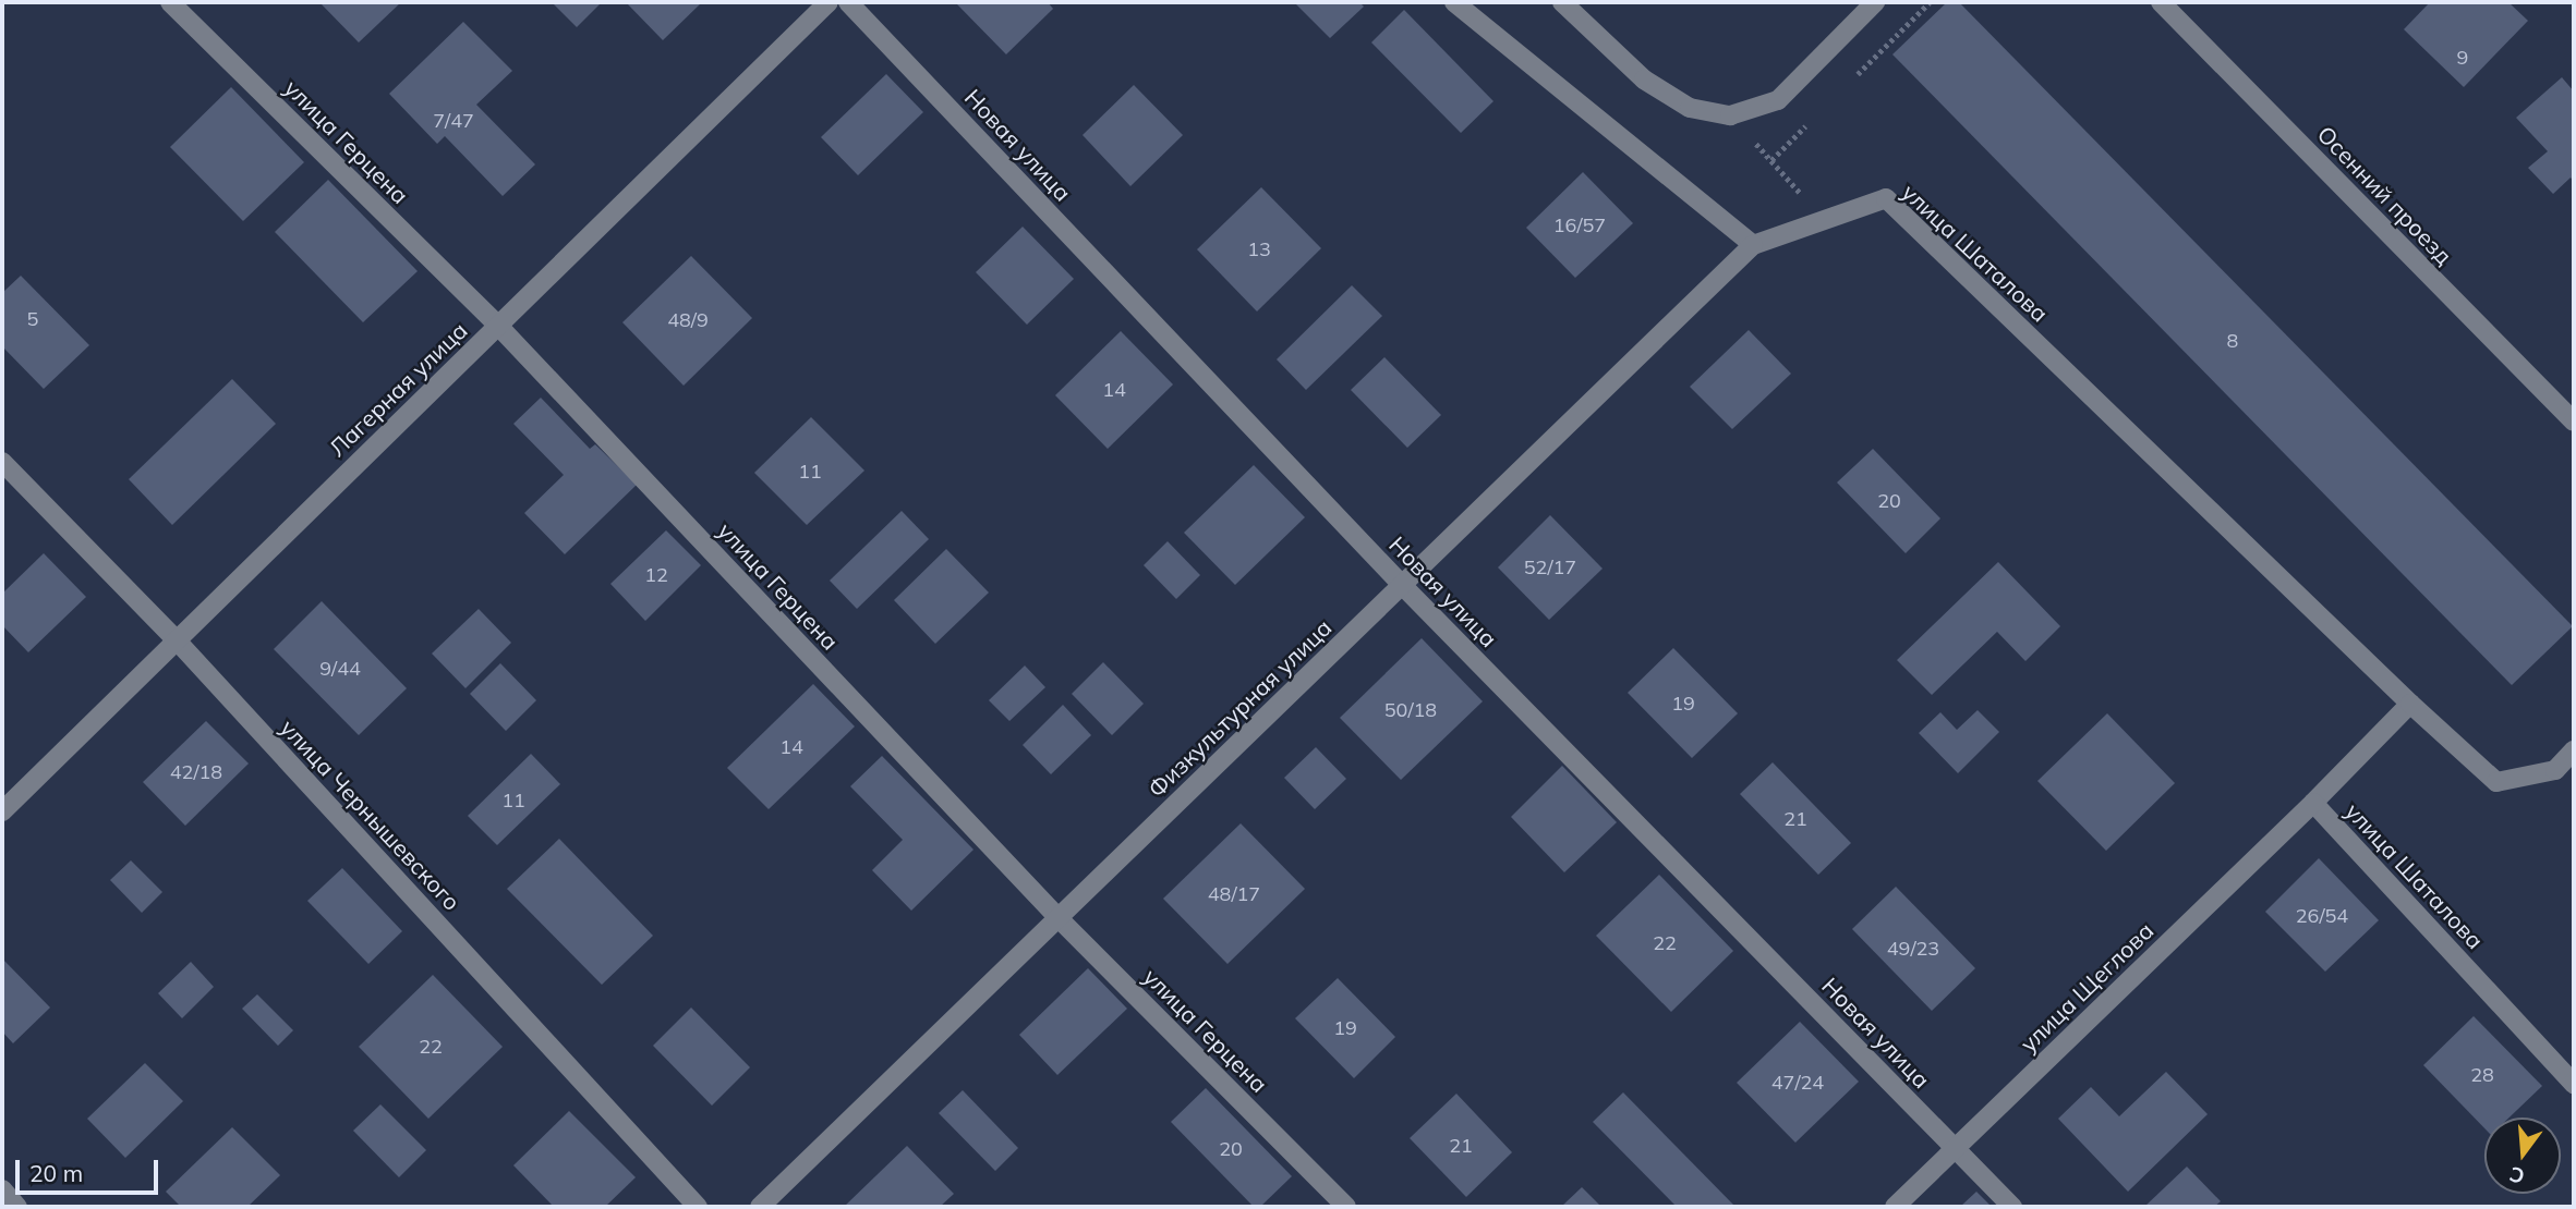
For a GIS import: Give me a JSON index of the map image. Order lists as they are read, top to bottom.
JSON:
{
  "streets": {
    "street": [
      "улица Герцена",
      "Новая улица",
      "Осенний проезд",
      "улица Шаталова",
      "Лагерная улица",
      "Физкультурная улица",
      "улица Чернышевского",
      "улица Щеглова"
    ]
  },
  "crossings": [
    ["улица Герцена", "Лагерная улица"],
    ["улица Герцена", "Физкультурная улица"],
    ["Новая улица", "Физкультурная улица"],
    ["Новая улица", "улица Щеглова"],
    ["улица Шаталова", "Физкультурная улица"],
    ["улица Шаталова", "улица Щеглова"],
    ["Лагерная улица", "улица Чернышевского"]
  ],
  "house_numbers": [
    "9",
    "7/47",
    "16/57",
    "13",
    "5",
    "48/9",
    "8",
    "14",
    "11",
    "20",
    "52/17",
    "12",
    "9/44",
    "19",
    "50/18",
    "14",
    "42/18",
    "11",
    "21",
    "48/17",
    "26/54",
    "22",
    "49/23",
    "19",
    "22",
    "28",
    "47/24",
    "21",
    "20"
  ],
  "scale_bar": "20 m",
  "north": "bottom"
}
